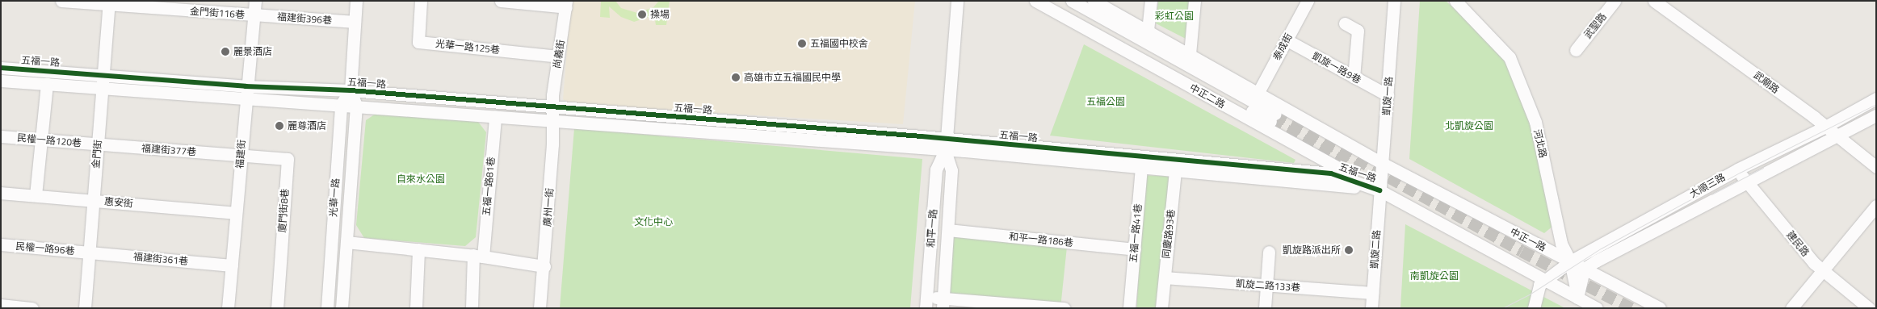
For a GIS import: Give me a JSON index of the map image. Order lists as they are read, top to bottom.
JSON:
{
  "streets": {
    "street": [
      "金門街116巷",
      "福建街396巷",
      "武聖路",
      "光華一路125巷",
      "泰成街",
      "尚義街",
      "五福一路",
      "凱旋一路9巷",
      "武廟路",
      "中正二路",
      "凱旋一路",
      "民權一路120巷",
      "河北路",
      "福建街377巷",
      "金門街",
      "福建街",
      "大順三路",
      "五福一路81巷",
      "光華一路",
      "惠安街",
      "廣州一街",
      "廈門街8巷",
      "和平一路",
      "五福一路41巷",
      "同慶路93巷",
      "和平一路186巷",
      "中正一路",
      "建民路",
      "民權一路96巷",
      "凱旋二路",
      "福建街361巷",
      "凱旋二路133巷"
    ]
  },
  "crossings": [
    ["金門街116巷", "福建街396巷"],
    ["金門街116巷", "金門街"],
    ["金門街116巷", "福建街"],
    ["福建街396巷", "福建街"],
    ["福建街396巷", "光華一路"],
    ["光華一路125巷", "尚義街"],
    ["泰成街", "凱旋一路9巷"],
    ["尚義街", "五福一路"],
    ["尚義街", "廣州一街"],
    ["五福一路", "中正二路"],
    ["五福一路", "凱旋一路"],
    ["五福一路", "金門街"],
    ["五福一路", "福建街"],
    ["五福一路", "五福一路81巷"],
    ["五福一路", "光華一路"],
    ["五福一路", "廣州一街"],
    ["五福一路", "和平一路"],
    ["五福一路", "五福一路41巷"],
    ["五福一路", "同慶路93巷"],
    ["五福一路", "凱旋二路"],
    ["凱旋一路9巷", "凱旋一路"],
    ["武廟路", "大順三路"],
    ["中正二路", "凱旋一路"],
    ["中正二路", "凱旋二路"],
    ["凱旋一路", "凱旋二路"],
    ["民權一路120巷", "福建街377巷"],
    ["民權一路120巷", "金門街"],
    ["河北路", "大順三路"],
    ["河北路", "中正一路"],
    ["福建街377巷", "金門街"],
    ["福建街377巷", "福建街"],
    ["福建街377巷", "廈門街8巷"],
    ["金門街", "惠安街"],
    ["金門街", "民權一路96巷"],
    ["金門街", "福建街361巷"],
    ["福建街", "惠安街"],
    ["福建街", "廈門街8巷"],
    ["福建街", "福建街361巷"],
    ["大順三路", "中正一路"],
    ["大順三路", "建民路"],
    ["和平一路", "和平一路186巷"],
    ["五福一路41巷", "和平一路186巷"],
    ["同慶路93巷", "凱旋二路133巷"],
    ["民權一路96巷", "福建街361巷"],
    ["凱旋二路", "凱旋二路133巷"]
  ],
  "parks": [
    "彩虹公園",
    "五福公園",
    "北凱旋公園",
    "自來水公園",
    "文化中心",
    "南凱旋公園"
  ],
  "places": [
    "操場",
    "五福國中校舍",
    "麗景酒店",
    "高雄市立五福國民中學",
    "麗尊酒店",
    "凱旋路派出所"
  ]
}
